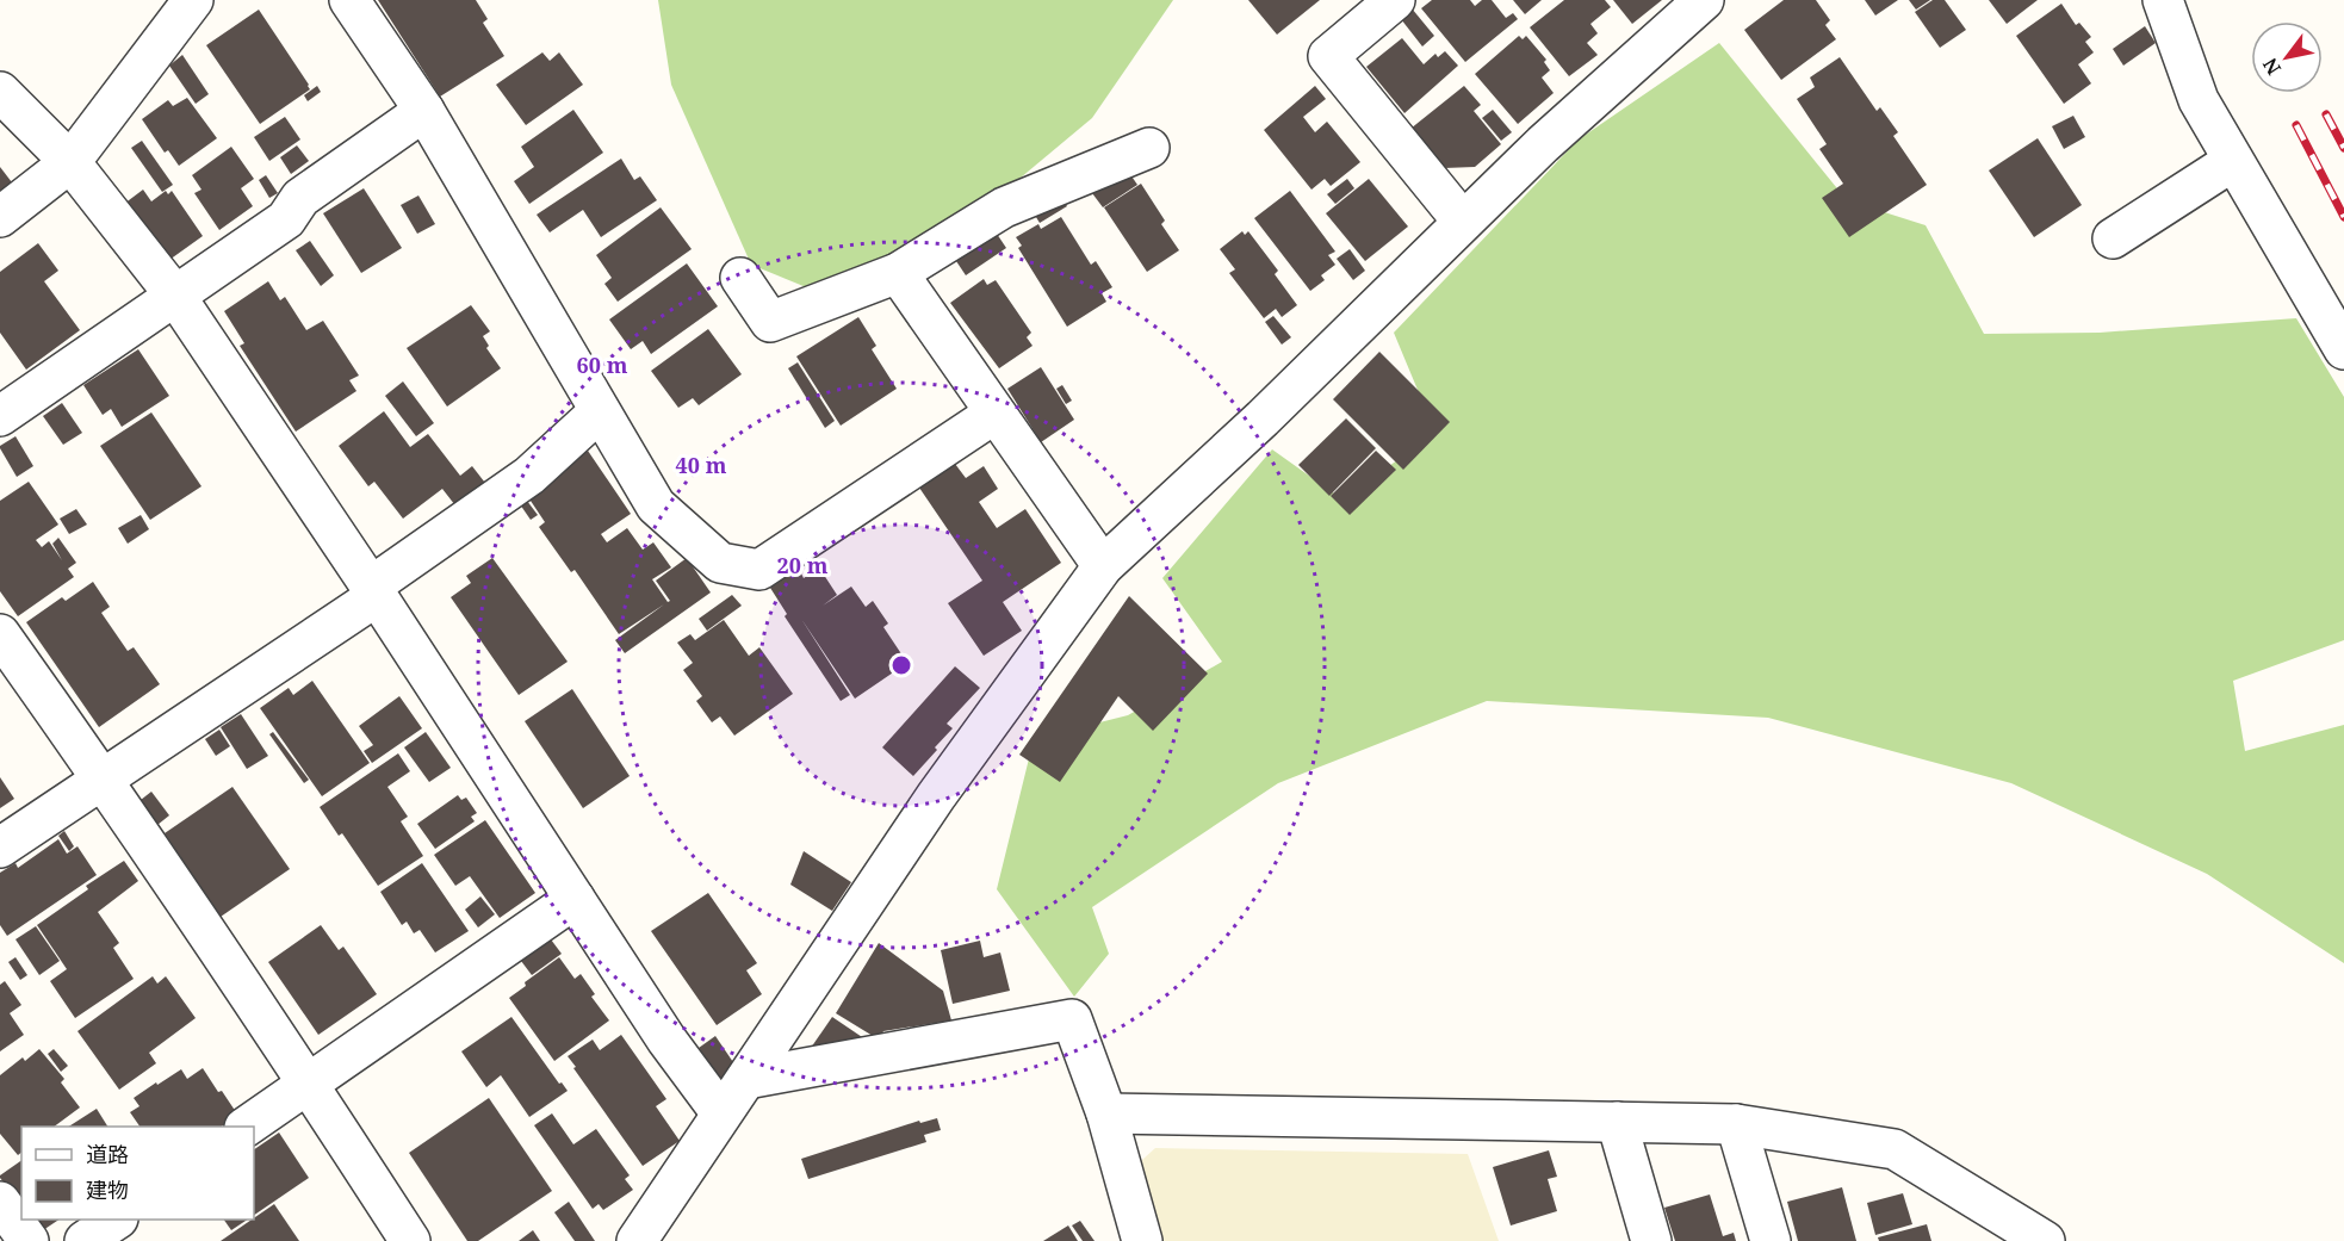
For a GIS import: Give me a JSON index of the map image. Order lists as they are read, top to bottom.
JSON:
{
  "legend": ["道路", "建物"],
  "north": "bottom left",
  "rings": ["60 m", "40 m", "20 m"]
}
